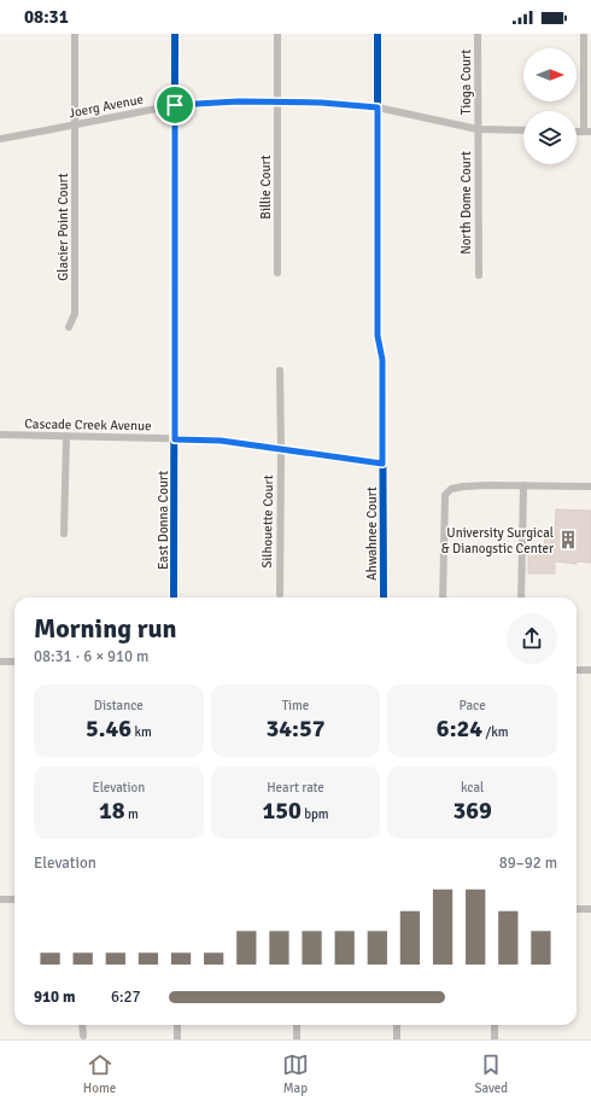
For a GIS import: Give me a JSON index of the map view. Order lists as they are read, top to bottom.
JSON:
{
  "streets": {
    "street": [
      "Tioga Court",
      "Joerg Avenue",
      "Billie Court",
      "North Dome Court",
      "Glacier Point Court",
      "Cascade Creek Avenue",
      "East Donna Court",
      "Silhouette Court",
      "Ahwahnee Court"
    ]
  },
  "crossings": [
    ["Tioga Court", "Joerg Avenue"],
    ["Tioga Court", "North Dome Court"],
    ["Joerg Avenue", "Billie Court"],
    ["Joerg Avenue", "North Dome Court"],
    ["Joerg Avenue", "Glacier Point Court"],
    ["Joerg Avenue", "East Donna Court"],
    ["Joerg Avenue", "Ahwahnee Court"],
    ["Cascade Creek Avenue", "East Donna Court"],
    ["Cascade Creek Avenue", "Silhouette Court"],
    ["Cascade Creek Avenue", "Ahwahnee Court"]
  ],
  "places": {
    "building": ["University Surgical & Dianogstic Center"]
  },
  "north": "right",
  "page": {
    "status": "08:31",
    "heading": ["Morning run", "08:31 · 6 × 910 m"],
    "stats": [
      ["Distance", "5.46 km"],
      ["Time", "34:57"],
      ["Pace", "6:24 /km"],
      ["Elevation", "18 m"],
      ["Heart rate", "150 bpm"],
      ["kcal", "369"]
    ],
    "chart": ["Elevation", "89–92 m"],
    "list": [
      {
        "name": "910 m",
        "note": "6:27"
      }
    ],
    "tabs": ["Home", "Map", "Saved"]
  }
}
